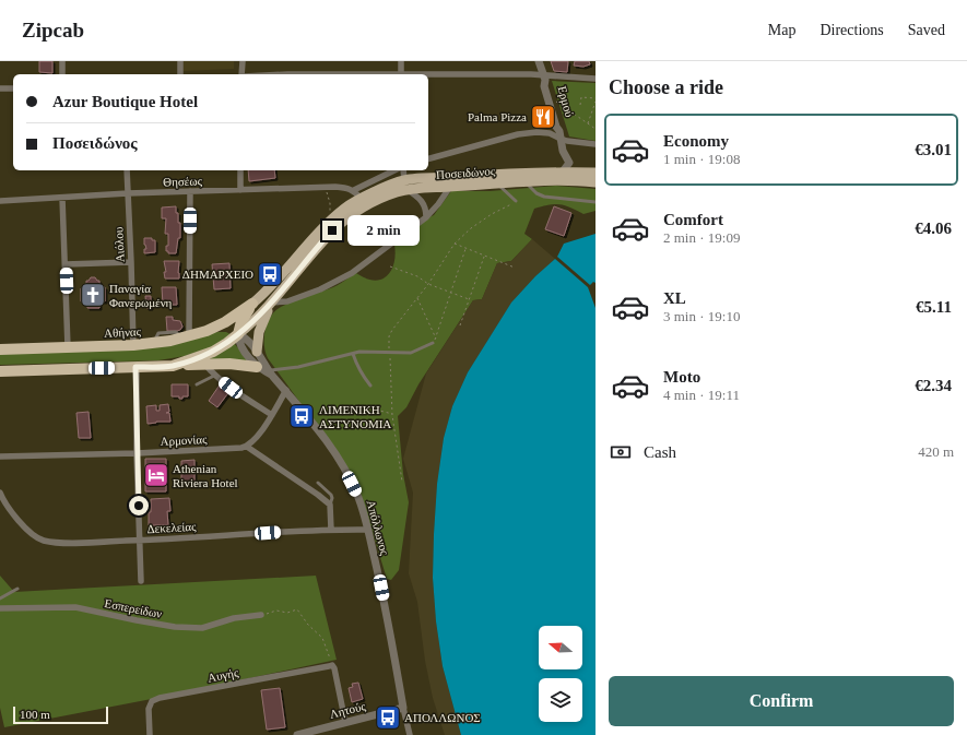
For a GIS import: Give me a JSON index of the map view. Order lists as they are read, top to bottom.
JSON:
{
  "streets": {
    "highway": ["Ποσειδώνος", "Αθήνας"],
    "street": [
      "Ερμού",
      "Θησέως",
      "Αιόλου",
      "Αρμονίας",
      "Δεκελείας",
      "Απόλλωνος",
      "Εσπερείδων",
      "Αυγής",
      "Λητούς"
    ]
  },
  "crossings": [
    ["Ερμού", "Ποσειδώνος"],
    ["Ποσειδώνος", "Αθήνας"],
    ["Θησέως", "Αιόλου"],
    ["Αιόλου", "Αθήνας"],
    ["Δεκελείας", "Απόλλωνος"],
    ["Απόλλωνος", "Λητούς"]
  ],
  "places": {
    "restaurant": ["Palma Pizza"],
    "bus stop": ["ΔΗΜΑΡΧΕΙΟ", "ΛΙΜΕΝΙΚΗ ΑΣΤΥΝΟΜΙΑ", "ΑΠΟΛΛΩΝΟΣ"],
    "church": ["Παναγία Φανερωμένη"],
    "hotel": ["Athenian Riviera Hotel"]
  },
  "scale_bar": "100 m",
  "north": "left",
  "page": {
    "header": "Zipcab",
    "nav": ["Map", "Directions", "Saved"],
    "heading": "Choose a ride",
    "banner": ["Azur Boutique Hotel", "Ποσειδώνος"],
    "list": [
      {
        "name": "Economy",
        "note": "1 min · 19:08",
        "value": "€3.01"
      },
      {
        "name": "Comfort",
        "note": "2 min · 19:09",
        "value": "€4.06"
      },
      {
        "name": "XL",
        "note": "3 min · 19:10",
        "value": "€5.11"
      },
      {
        "name": "Moto",
        "note": "4 min · 19:11",
        "value": "€2.34"
      }
    ],
    "bubble": "2 min",
    "pay": ["Cash", "420 m"],
    "buttons": "Confirm",
    "scale": "100 m"
  }
}
